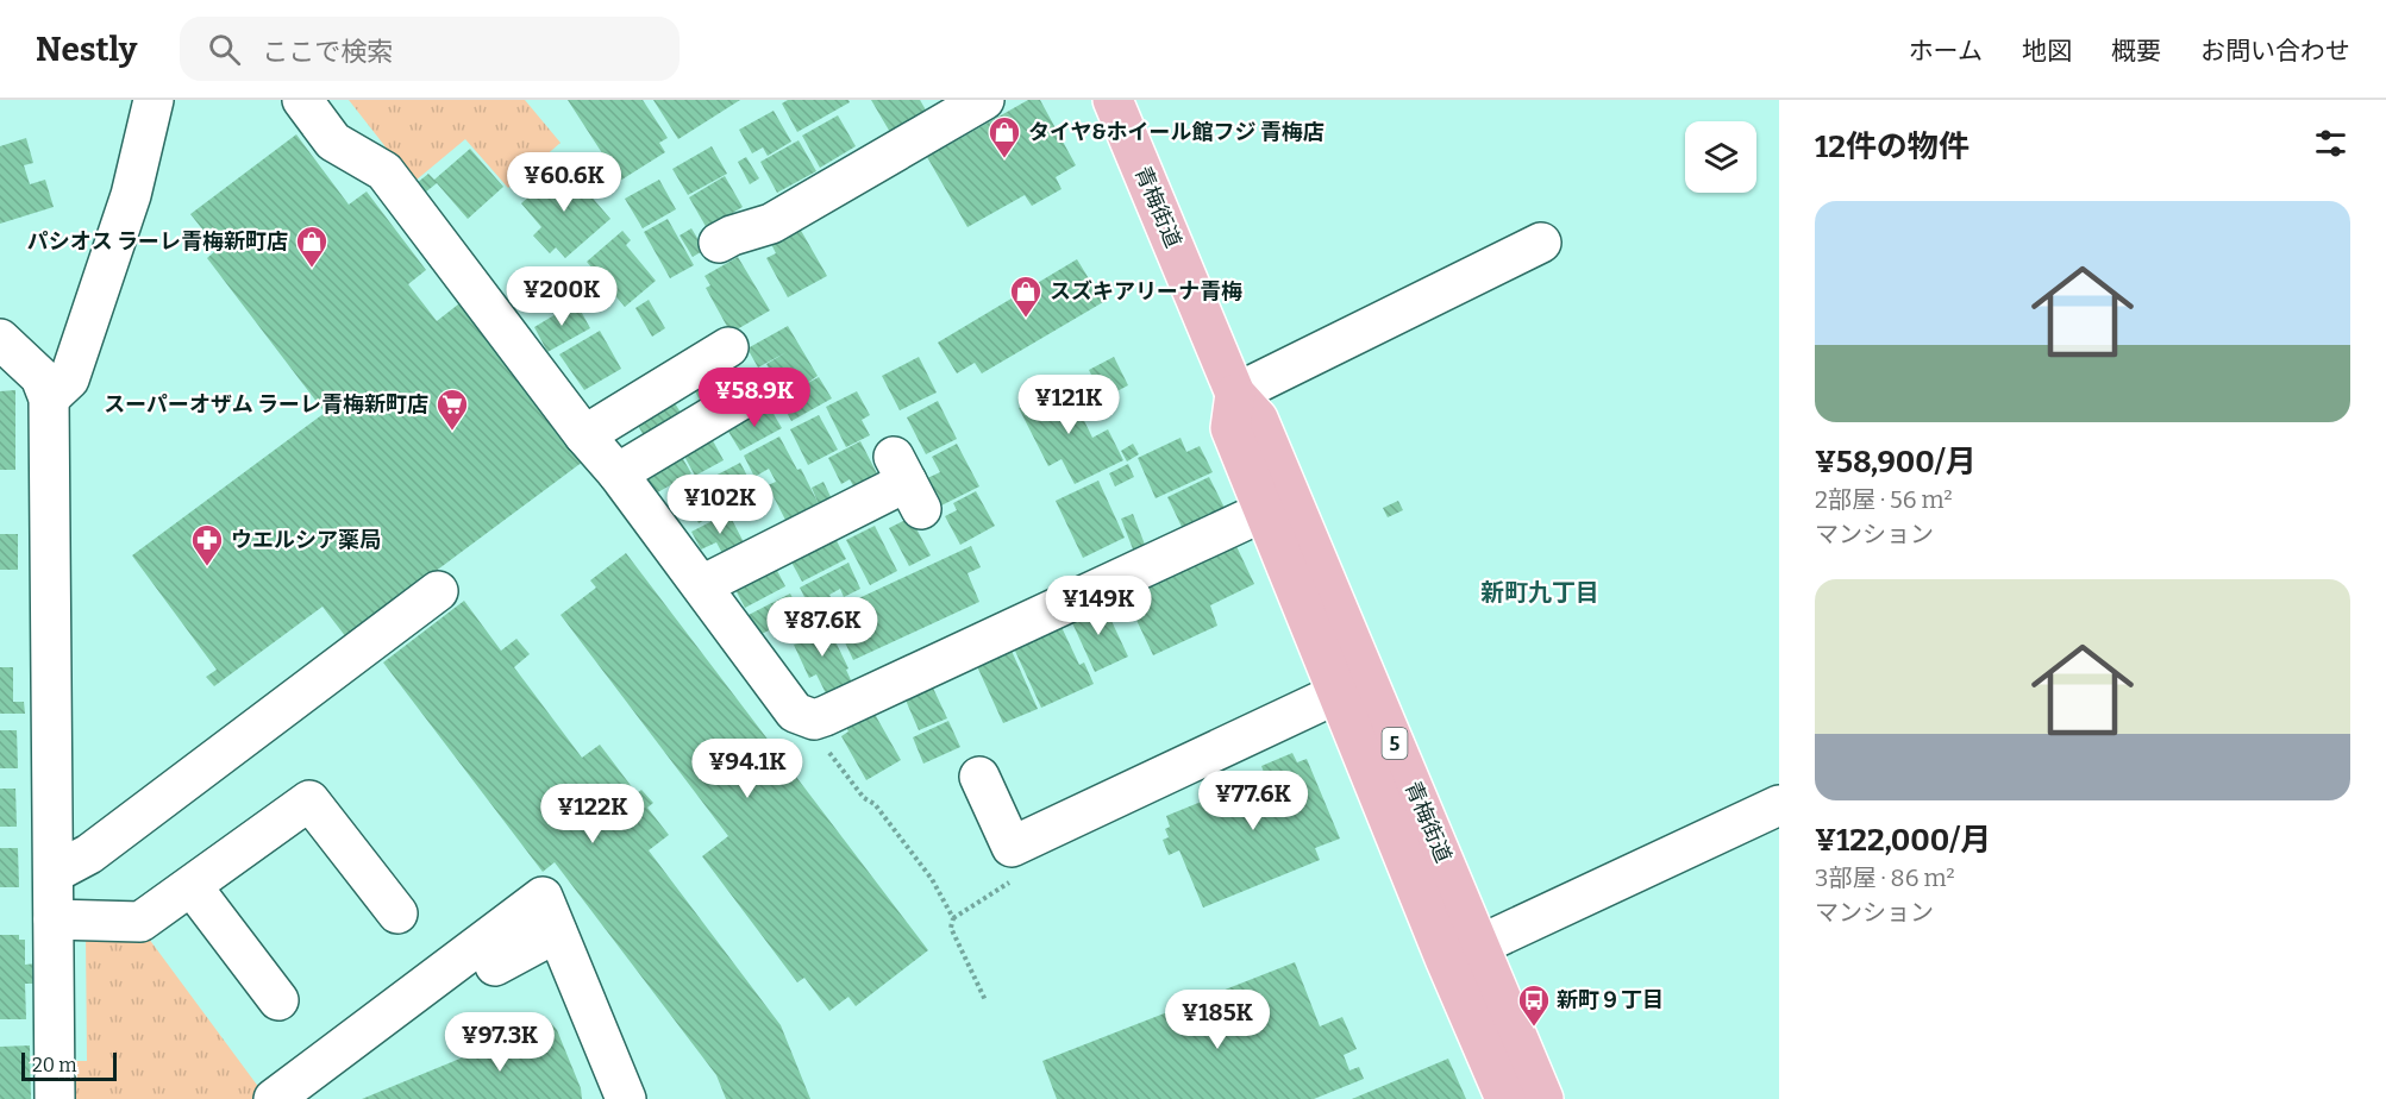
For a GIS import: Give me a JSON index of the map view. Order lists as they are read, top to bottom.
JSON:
{
  "streets": {
    "main road": ["青梅街道", "5"]
  },
  "districts": ["新町九丁目"],
  "places": {
    "shop": ["タイヤ&ホイール館フジ 青梅店", "パシオス ラーレ青梅新町店", "スズキアリーナ青梅"],
    "supermarket": ["スーパーオザム ラーレ青梅新町店"],
    "pharmacy": ["ウエルシア薬局"],
    "bus stop": ["新町９丁目"]
  },
  "scale_bar": "20 m",
  "page": {
    "header": "Nestly",
    "search": "ここで検索",
    "nav": [
      "ホーム",
      "地図",
      "概要",
      "お問い合わせ"
    ],
    "heading": "12件の物件",
    "price": [
      "¥60.6K",
      "¥200K",
      "¥58.9K",
      "¥121K",
      "¥102K",
      "¥149K",
      "¥87.6K",
      "¥94.1K",
      "¥77.6K",
      "¥122K",
      "¥185K",
      "¥97.3K"
    ],
    "list": [
      {
        "name": "¥58,900/月",
        "note": "2部屋 · 56 m² · マンション"
      },
      {
        "name": "¥122,000/月",
        "note": "3部屋 · 86 m² · マンション"
      }
    ],
    "scale": "20 m"
  }
}
